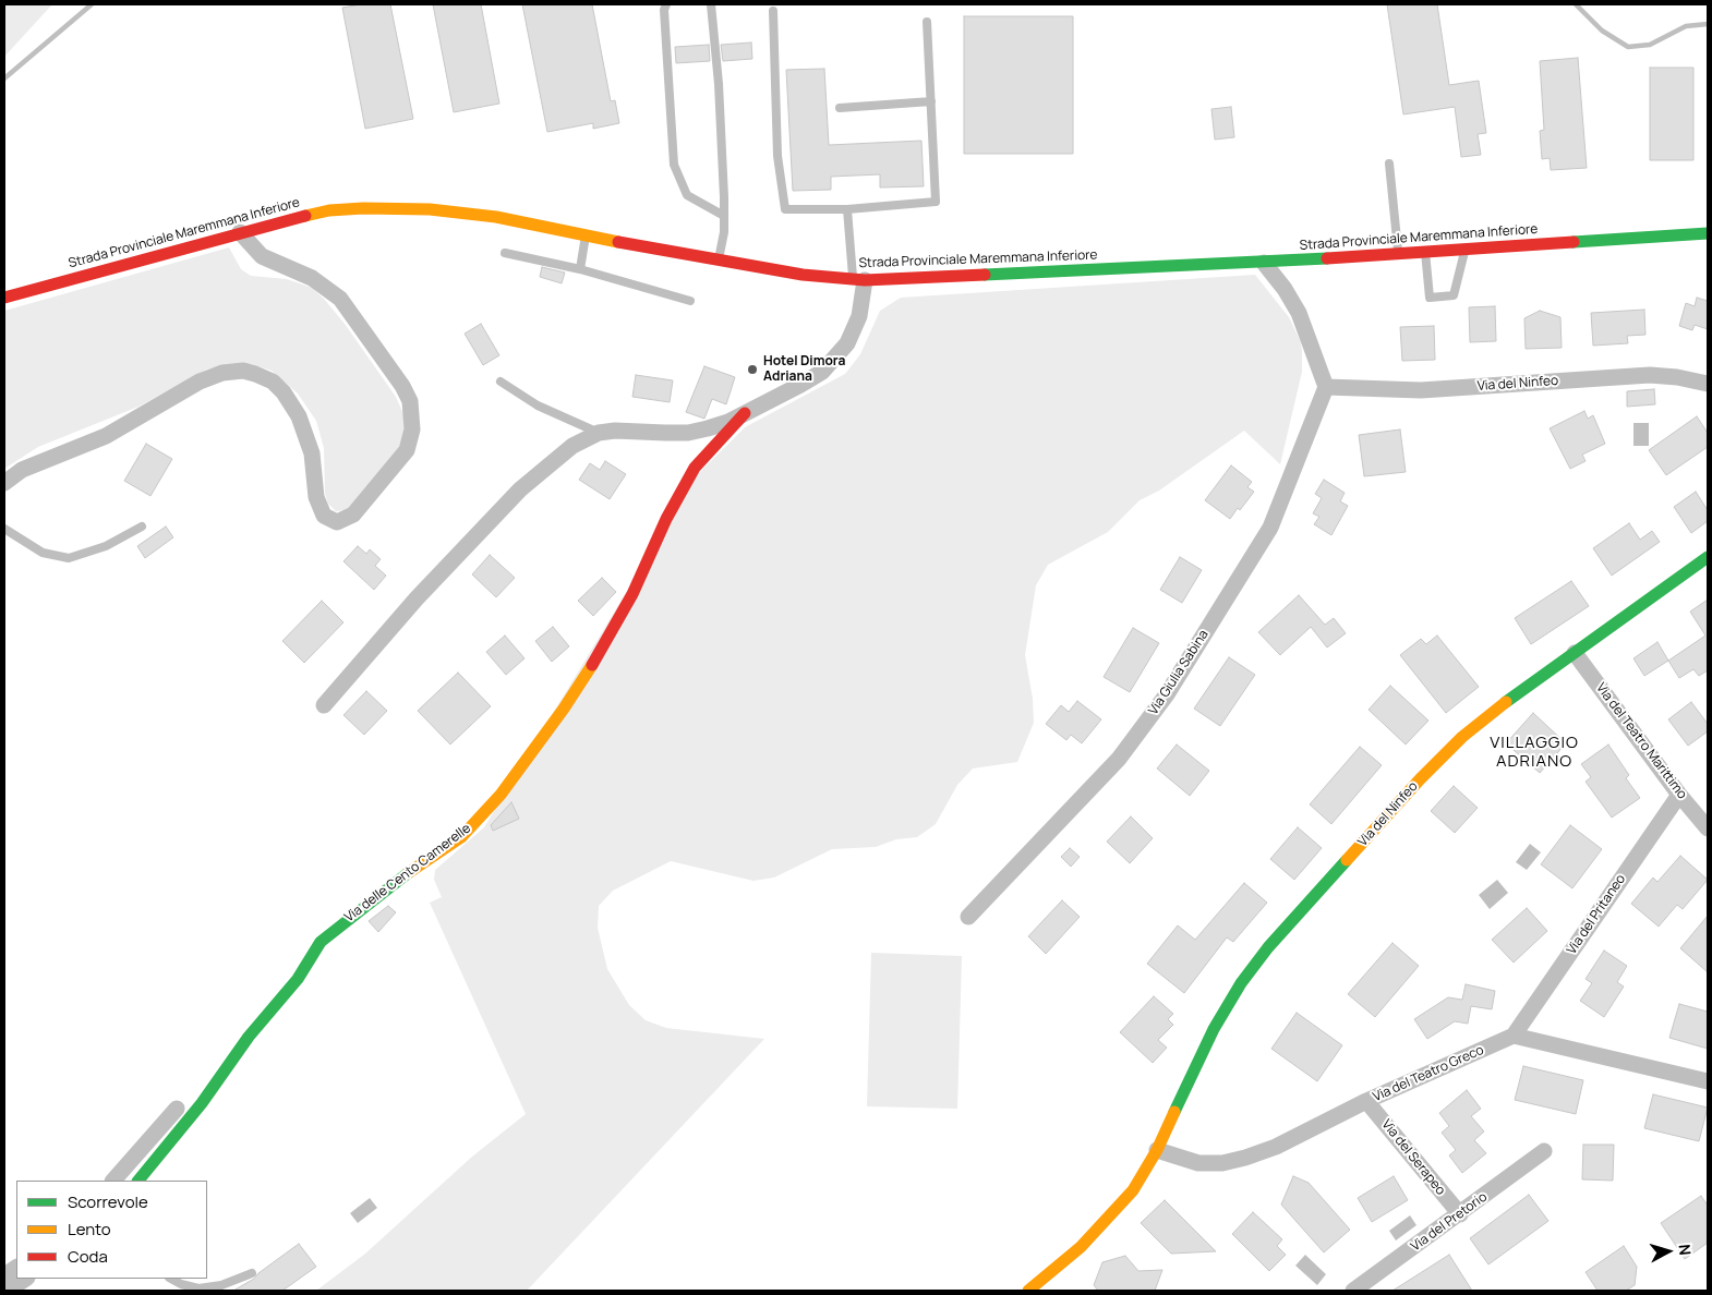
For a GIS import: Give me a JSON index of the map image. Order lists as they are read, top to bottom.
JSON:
{
  "streets": {
    "street": [
      "Strada Provinciale Maremmana Inferiore",
      "Via del Ninfeo",
      "Via Giulia Sabina",
      "Via del Teatro Marittimo",
      "Via delle Cento Camerelle",
      "Via del Pritaneo",
      "Via del Teatro Greco",
      "Via del Serapeo",
      "Via del Pretorio"
    ]
  },
  "crossings": [
    ["Strada Provinciale Maremmana Inferiore", "Via delle Cento Camerelle"],
    ["Via del Ninfeo", "Via Giulia Sabina"],
    ["Via del Ninfeo", "Via del Teatro Marittimo"],
    ["Via del Ninfeo", "Via del Teatro Greco"],
    ["Via del Teatro Marittimo", "Via del Pritaneo"],
    ["Via del Pritaneo", "Via del Teatro Greco"],
    ["Via del Teatro Greco", "Via del Serapeo"],
    ["Via del Serapeo", "Via del Pretorio"]
  ],
  "districts": ["VILLAGGIO ADRIANO"],
  "places": ["Hotel Dimora Adriana"],
  "legend": ["Scorrevole", "Lento", "Coda"],
  "north": "right"
}
